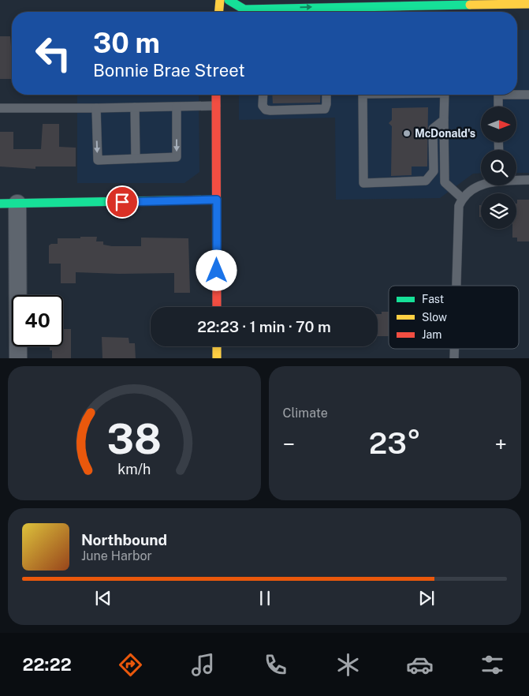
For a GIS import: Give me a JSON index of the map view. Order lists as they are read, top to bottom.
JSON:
{
  "places": ["McDonald's"],
  "legend": ["Fast", "Slow", "Jam"],
  "north": "right",
  "page": {
    "turn": ["30 m", "Bonnie Brae Street"],
    "limit": "40",
    "trip": "22:23 · 1 min · 70 m",
    "tile": "Climate",
    "heat": ["−", "23°", "+"],
    "song": ["Northbound", "June Harbor"],
    "tabs": "22:22",
    "gauge": ["38", "km/h"]
  }
}
